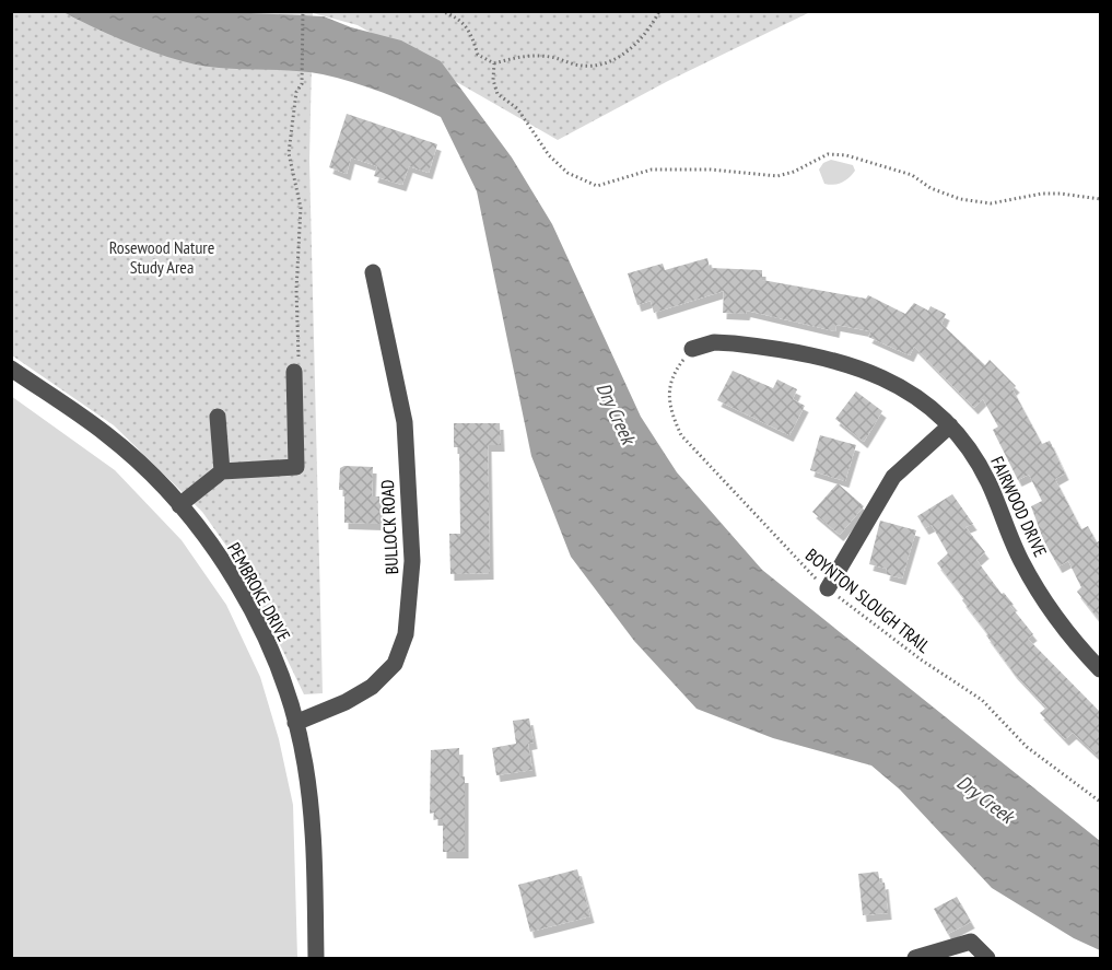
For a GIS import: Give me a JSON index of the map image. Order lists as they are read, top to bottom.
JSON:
{
  "streets": {
    "street": ["FAIRWOOD DRIVE", "BULLOCK ROAD", "PEMBROKE DRIVE"],
    "path": ["BOYNTON SLOUGH TRAIL"]
  },
  "crossings": [
    ["FAIRWOOD DRIVE", "BOYNTON SLOUGH TRAIL"],
    ["BULLOCK ROAD", "PEMBROKE DRIVE"]
  ],
  "water": ["Dry Creek"],
  "parks": ["Rosewood Nature Study Area"]
}
